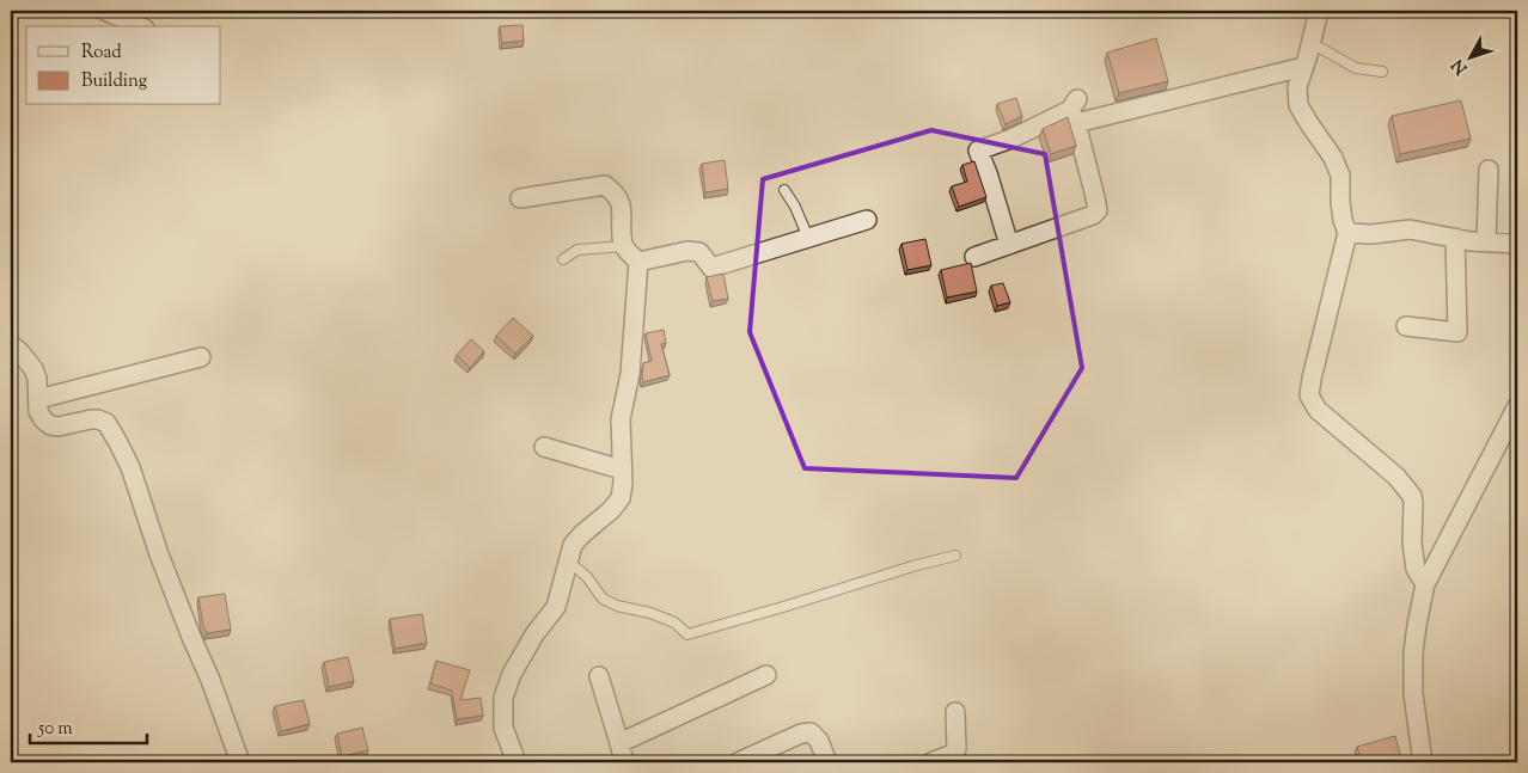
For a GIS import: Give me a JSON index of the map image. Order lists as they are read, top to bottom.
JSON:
{
  "legend": ["Road", "Building"],
  "scale_bar": "50 m",
  "north": "bottom left"
}
